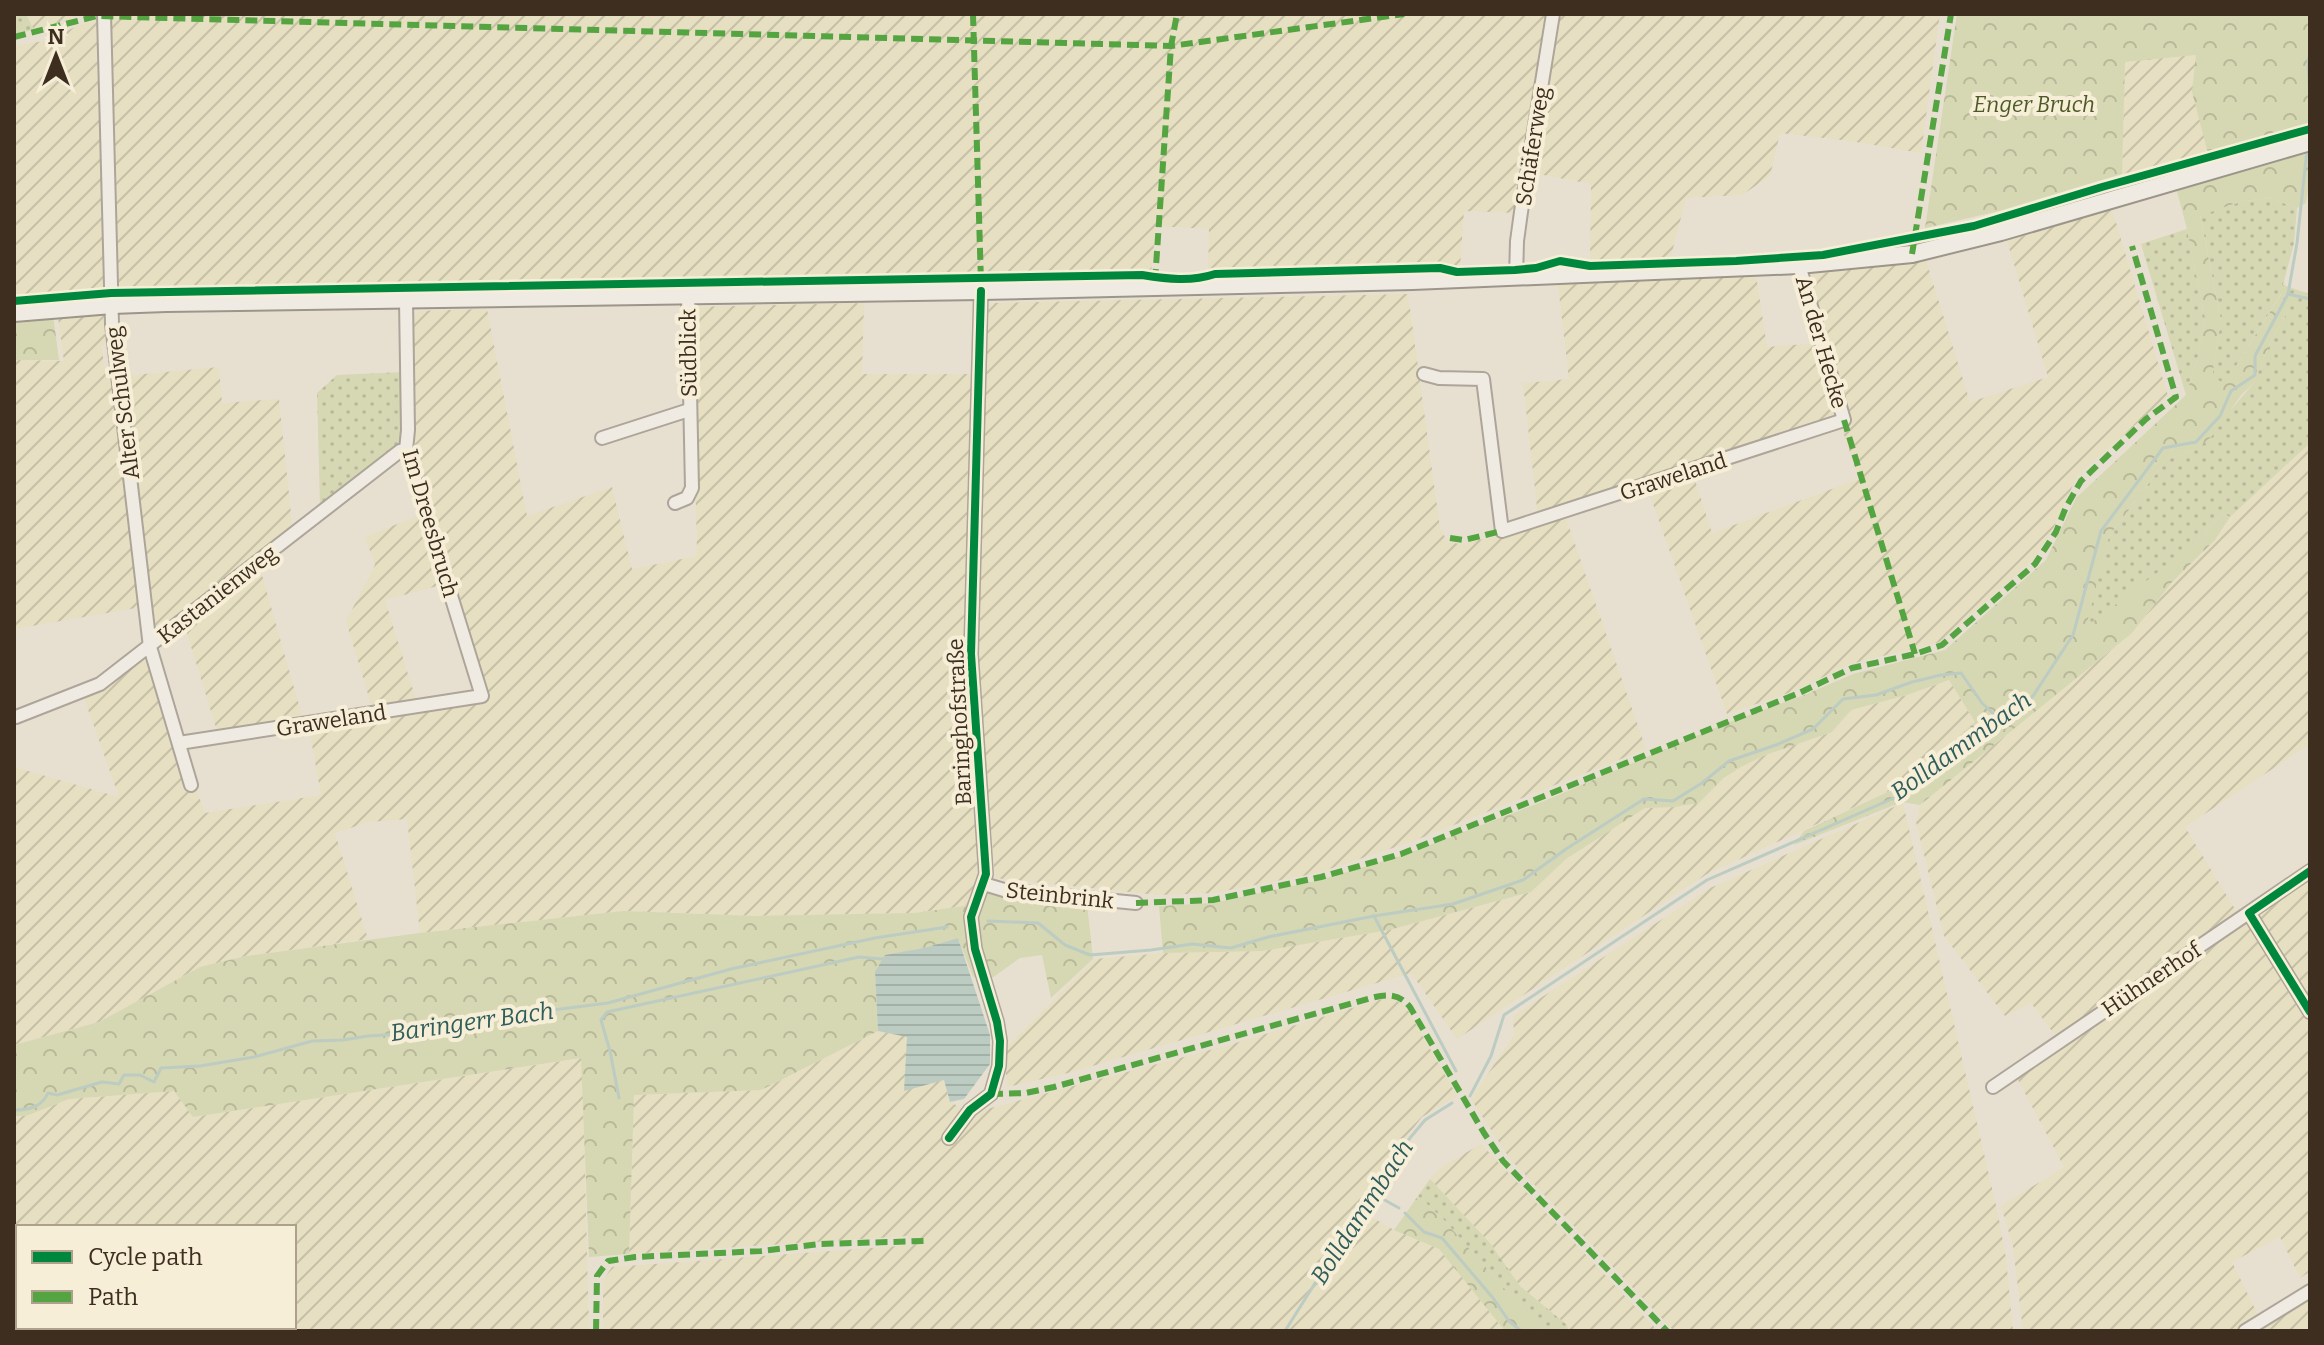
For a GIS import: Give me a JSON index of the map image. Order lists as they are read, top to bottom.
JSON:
{
  "streets": {
    "street": [
      "Schäferweg",
      "An der Hecke",
      "Südblick",
      "Alter Schulweg",
      "Graweland",
      "Im Dreesbruch",
      "Kastanienweg",
      "Baringhofstraße",
      "Steinbrink",
      "Hühnerhof"
    ]
  },
  "crossings": [
    ["An der Hecke", "Graweland"],
    ["Alter Schulweg", "Graweland"],
    ["Alter Schulweg", "Kastanienweg"],
    ["Graweland", "Im Dreesbruch"],
    ["Im Dreesbruch", "Kastanienweg"],
    ["Baringhofstraße", "Steinbrink"]
  ],
  "water": ["Bolldammbach", "Baringerr Bach"],
  "parks": ["Enger Bruch"],
  "legend": ["Cycle path", "Path"],
  "north": "top"
}
